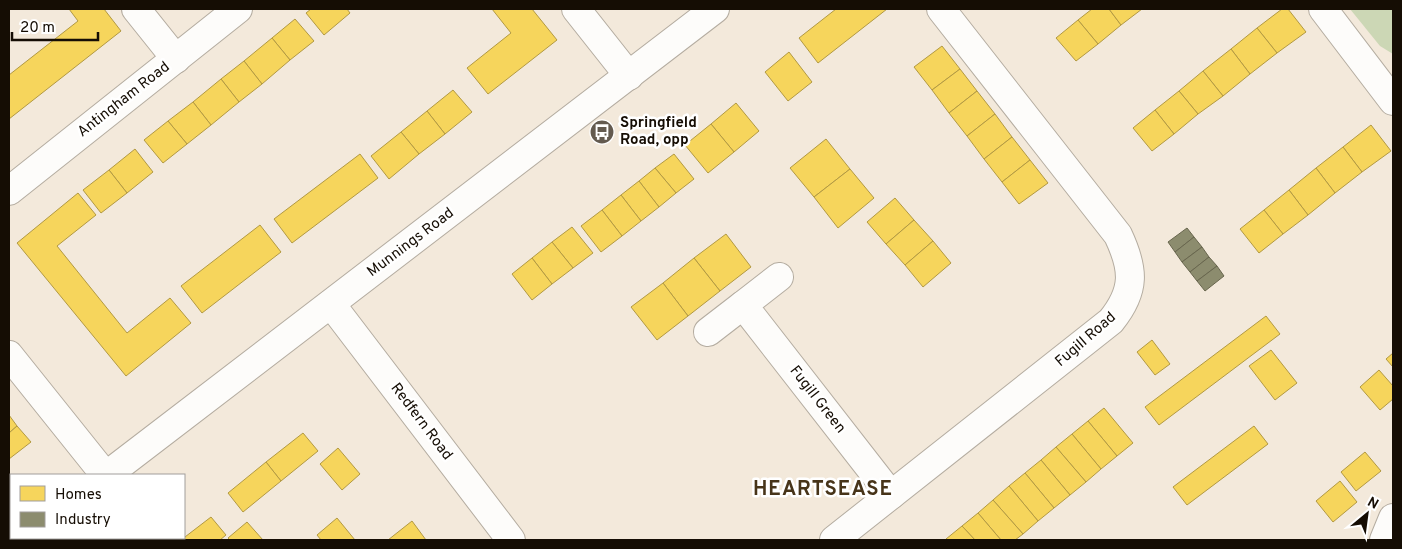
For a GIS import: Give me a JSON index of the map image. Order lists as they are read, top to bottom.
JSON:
{
  "streets": {
    "street": [
      "Antingham Road",
      "Munnings Road",
      "Fugill Road",
      "Fugill Green",
      "Redfern Road"
    ]
  },
  "crossings": [
    ["Munnings Road", "Redfern Road"],
    ["Fugill Road", "Fugill Green"]
  ],
  "districts": ["HEARTSEASE"],
  "places": {
    "bus stop": ["Springfield Road, opp"]
  },
  "legend": ["Homes", "Industry"],
  "scale_bar": "20 m",
  "north": "top right"
}
